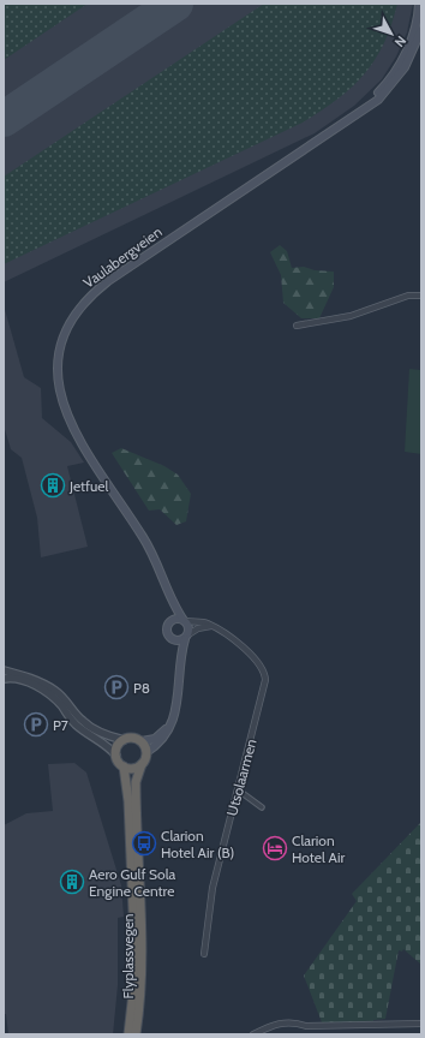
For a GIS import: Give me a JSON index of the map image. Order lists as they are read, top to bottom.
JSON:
{
  "streets": {
    "highway": ["Flyplassvegen"],
    "main road": ["Vaulabergveien"],
    "street": ["Utsolaarmen"]
  },
  "crossings": [
    ["Vaulabergveien", "Utsolaarmen"]
  ],
  "places": {
    "building": ["Jetfuel", "Aero Gulf Sola Engine Centre"],
    "parking": ["P8", "P7"],
    "bus stop": ["Clarion Hotel Air (B)"],
    "hotel": ["Clarion Hotel Air"]
  },
  "north": "bottom right"
}
